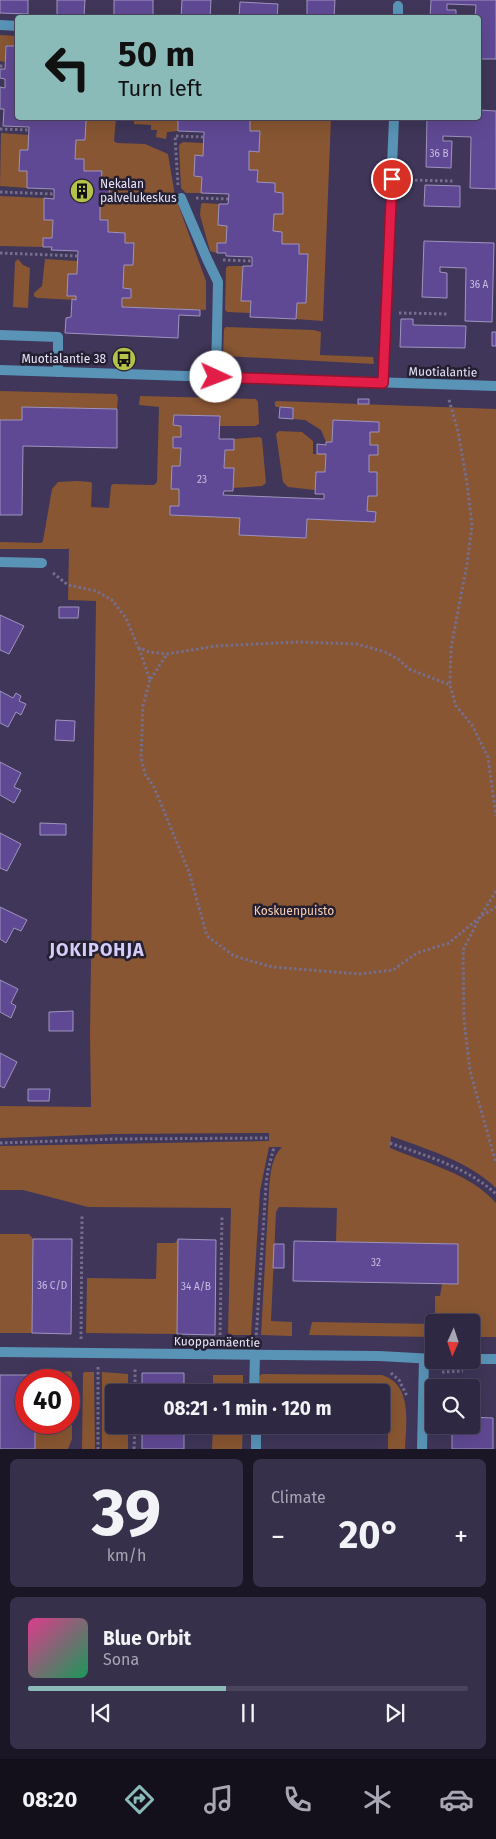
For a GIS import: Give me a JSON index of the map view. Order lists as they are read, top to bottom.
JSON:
{
  "streets": {
    "street": ["Muotialantie", "Kuoppamäentie"]
  },
  "districts": ["JOKIPOHJA"],
  "parks": ["Koskuenpuisto"],
  "places": {
    "building": ["Nekalan palvelukeskus"],
    "bus stop": ["Muotialantie 38"]
  },
  "house_numbers": [
    "36 B",
    "36 A",
    "23",
    "32",
    "36 C/D",
    "34 A/B"
  ],
  "north": "bottom",
  "page": {
    "turn": ["50 m", "Turn left"],
    "limit": "40",
    "trip": "08:21 · 1 min · 120 m",
    "tile": [
      ["39", "km/h"],
      "Climate"
    ],
    "heat": ["−", "20°", "+"],
    "song": ["Blue Orbit", "Sona"],
    "tabs": "08:20"
  }
}
